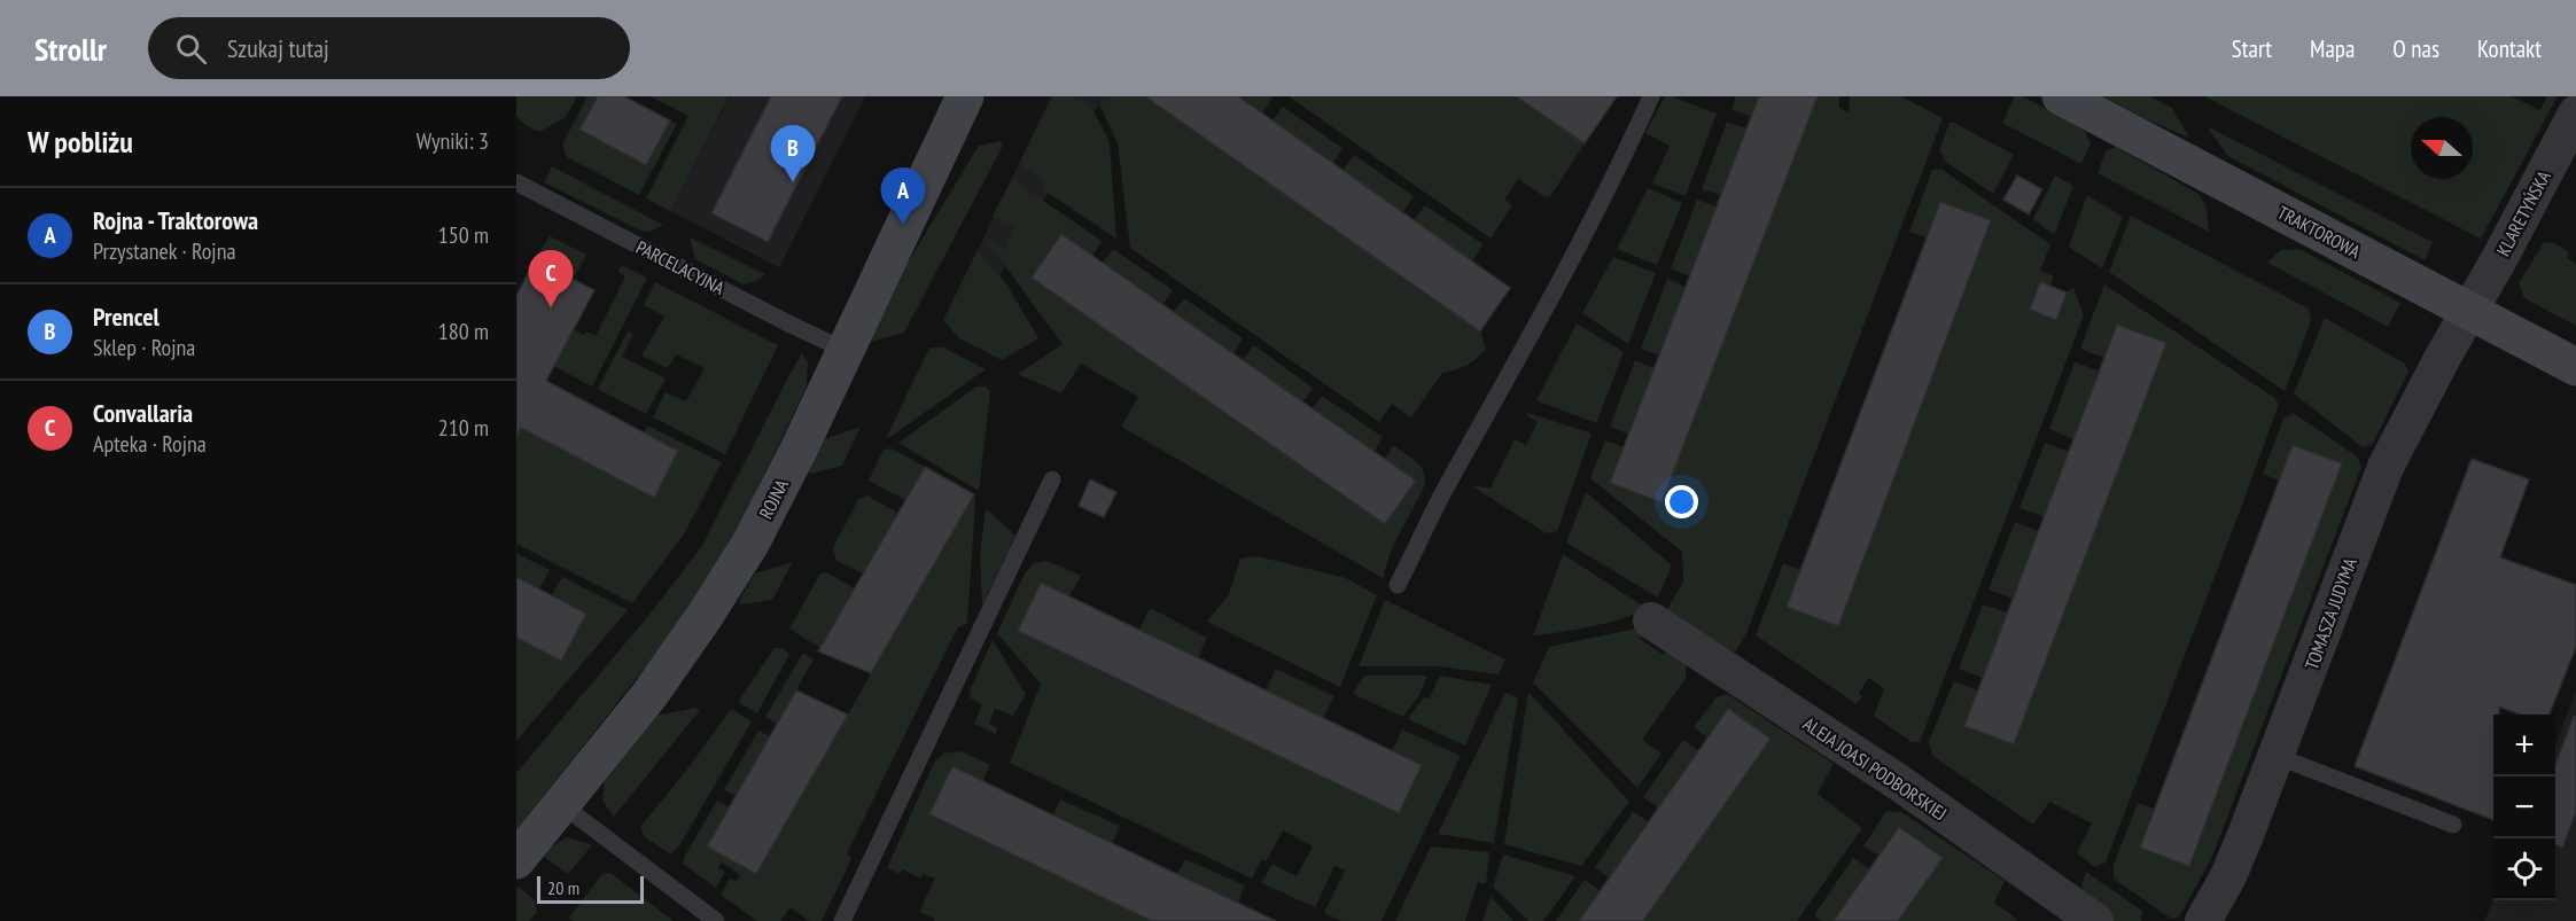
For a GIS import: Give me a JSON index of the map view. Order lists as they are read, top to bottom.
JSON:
{
  "streets": {
    "street": [
      "KLARETYŃSKA",
      "TRAKTOROWA",
      "ROJNA",
      "TOMASZA JUDYMA",
      "ALEJA JOASI PODBORSKIEJ"
    ],
    "lane": ["PARCELACYJNA"]
  },
  "crossings": [
    ["KLARETYŃSKA", "TRAKTOROWA"],
    ["KLARETYŃSKA", "TOMASZA JUDYMA"],
    ["TRAKTOROWA", "TOMASZA JUDYMA"],
    ["PARCELACYJNA", "ROJNA"]
  ],
  "scale_bar": "20 m",
  "north": "left",
  "page": {
    "header": "Strollr",
    "search": "Szukaj tutaj",
    "nav": [
      "Start",
      "Mapa",
      "O nas",
      "Kontakt"
    ],
    "heading": ["W pobliżu", "Wyniki: 3"],
    "pins": ["B", "A", "C"],
    "list": [
      {
        "mark": "A",
        "name": "Rojna - Traktorowa",
        "note": "Przystanek · Rojna",
        "value": "150 m"
      },
      {
        "mark": "B",
        "name": "Prencel",
        "note": "Sklep · Rojna",
        "value": "180 m"
      },
      {
        "mark": "C",
        "name": "Convallaria",
        "note": "Apteka · Rojna",
        "value": "210 m"
      }
    ],
    "map_buttons": ["+", "−"],
    "scale": "20 m"
  }
}
